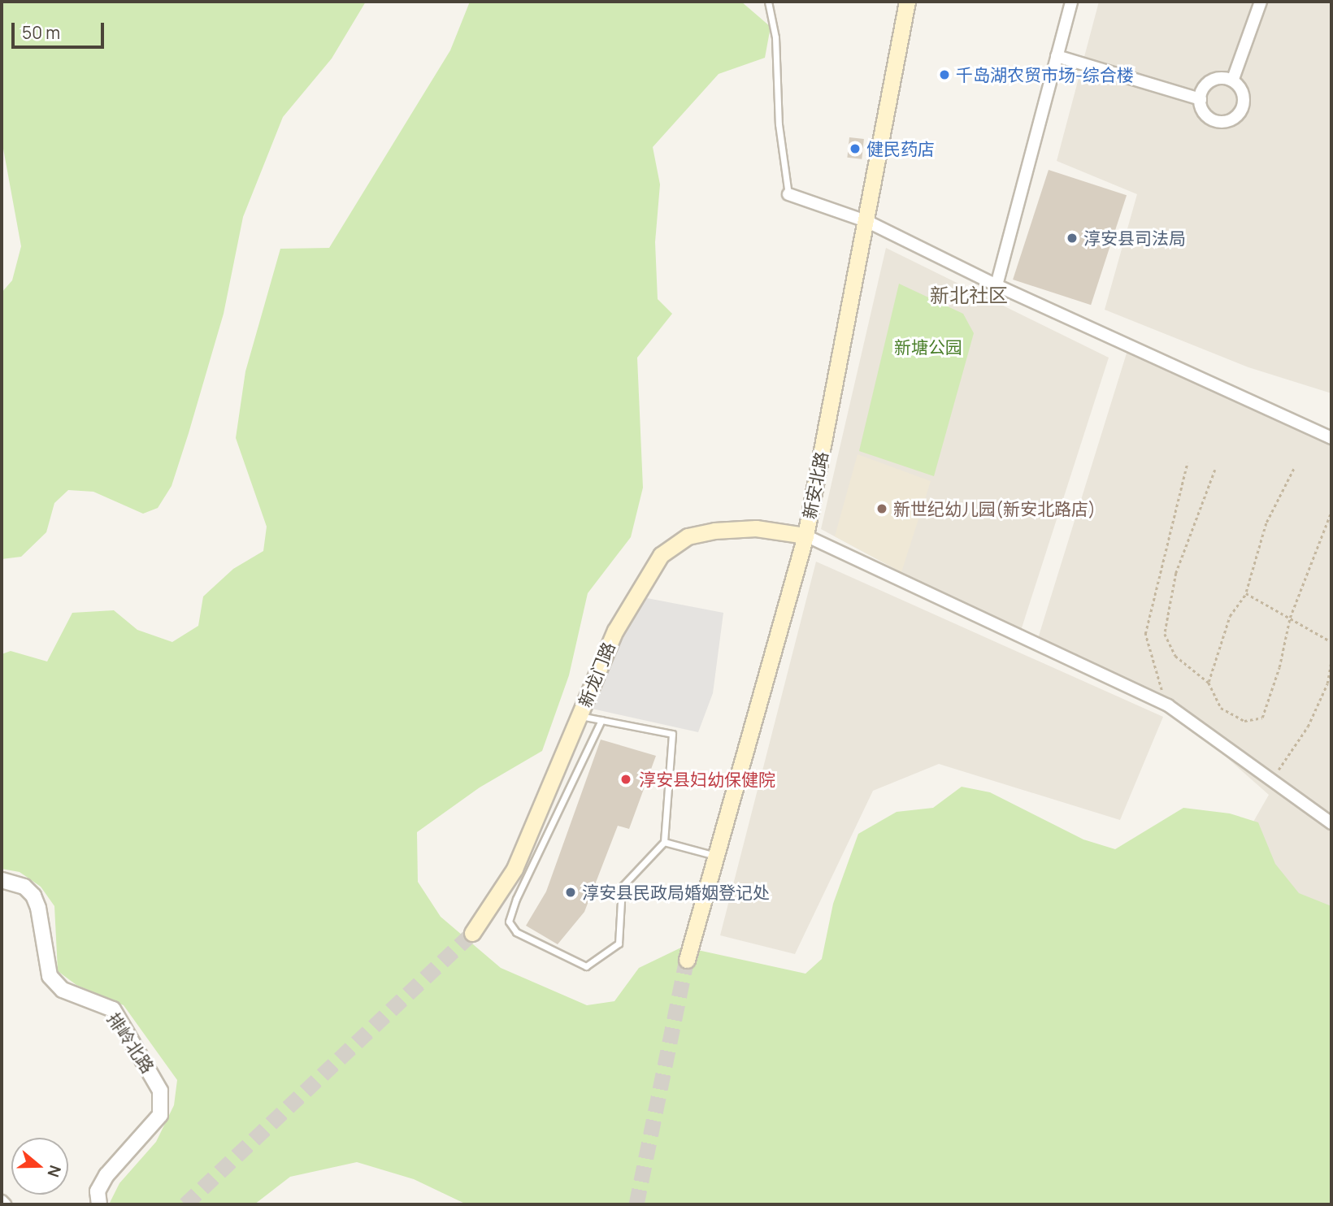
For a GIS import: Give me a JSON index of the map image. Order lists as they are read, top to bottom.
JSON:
{
  "streets": {
    "main road": ["新安北路", "新龙门路"],
    "street": ["排岭北路"]
  },
  "crossings": [
    ["新安北路", "新龙门路"]
  ],
  "districts": ["新北社区"],
  "parks": ["新塘公园"],
  "places": [
    "千岛湖农贸市场-综合楼",
    "健民药店",
    "淳安县司法局",
    "新世纪幼儿园(新安北路店)",
    "淳安县妇幼保健院",
    "淳安县民政局婚姻登记处"
  ],
  "scale_bar": "50 m",
  "north": "right"
}
